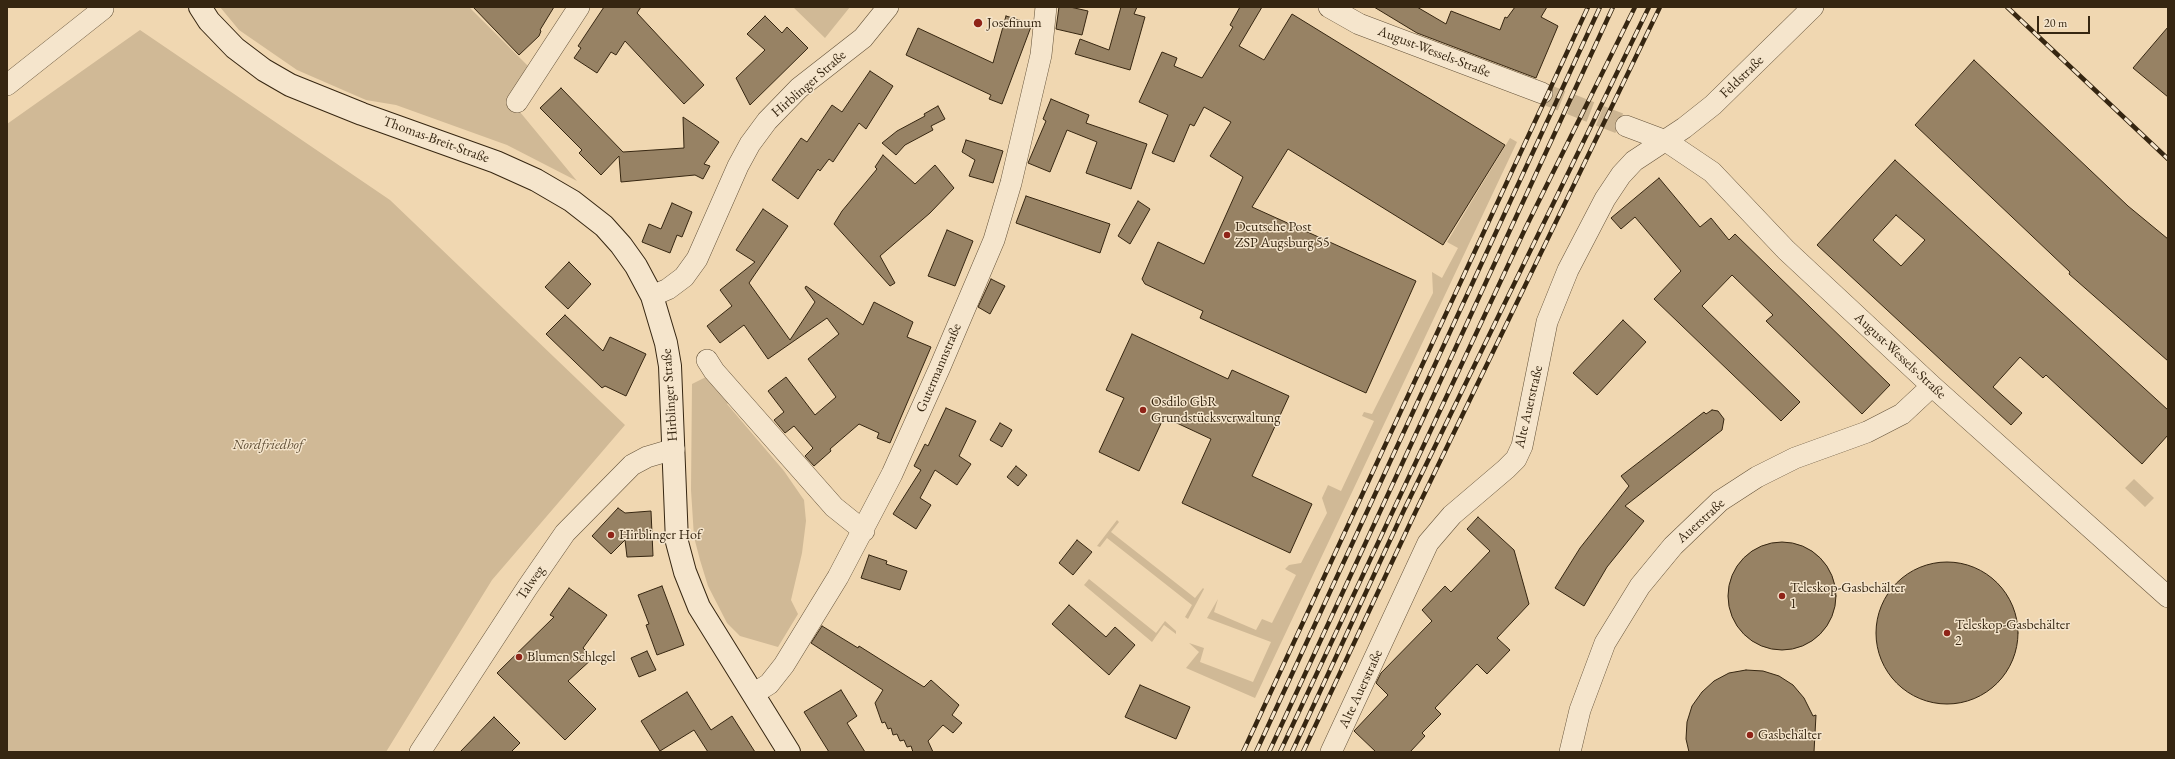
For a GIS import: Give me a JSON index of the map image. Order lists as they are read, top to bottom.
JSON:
{
  "streets": {
    "main road": ["Hirblinger Straße", "Thomas-Breit-Straße"],
    "street": [
      "August-Wessels-Straße",
      "Feldstraße",
      "Gutermannstraße",
      "Alte Auerstraße",
      "Auerstraße",
      "Talweg"
    ]
  },
  "crossings": [
    ["August-Wessels-Straße", "Feldstraße"],
    ["August-Wessels-Straße", "Alte Auerstraße"],
    ["August-Wessels-Straße", "Auerstraße"],
    ["Feldstraße", "Alte Auerstraße"],
    ["Hirblinger Straße", "Thomas-Breit-Straße"],
    ["Hirblinger Straße", "Gutermannstraße"],
    ["Hirblinger Straße", "Talweg"]
  ],
  "parks": ["Nordfriedhof"],
  "places": [
    "Josefinum",
    "Deutsche Post ZSP Augsburg 55",
    "Osdilo GbR Grundstücksverwaltung",
    "Hirblinger Hof",
    "Teleskop-Gasbehälter 1",
    "Teleskop-Gasbehälter 2",
    "Blumen Schlegel",
    "Gasbehälter"
  ],
  "scale_bar": "20 m"
}
